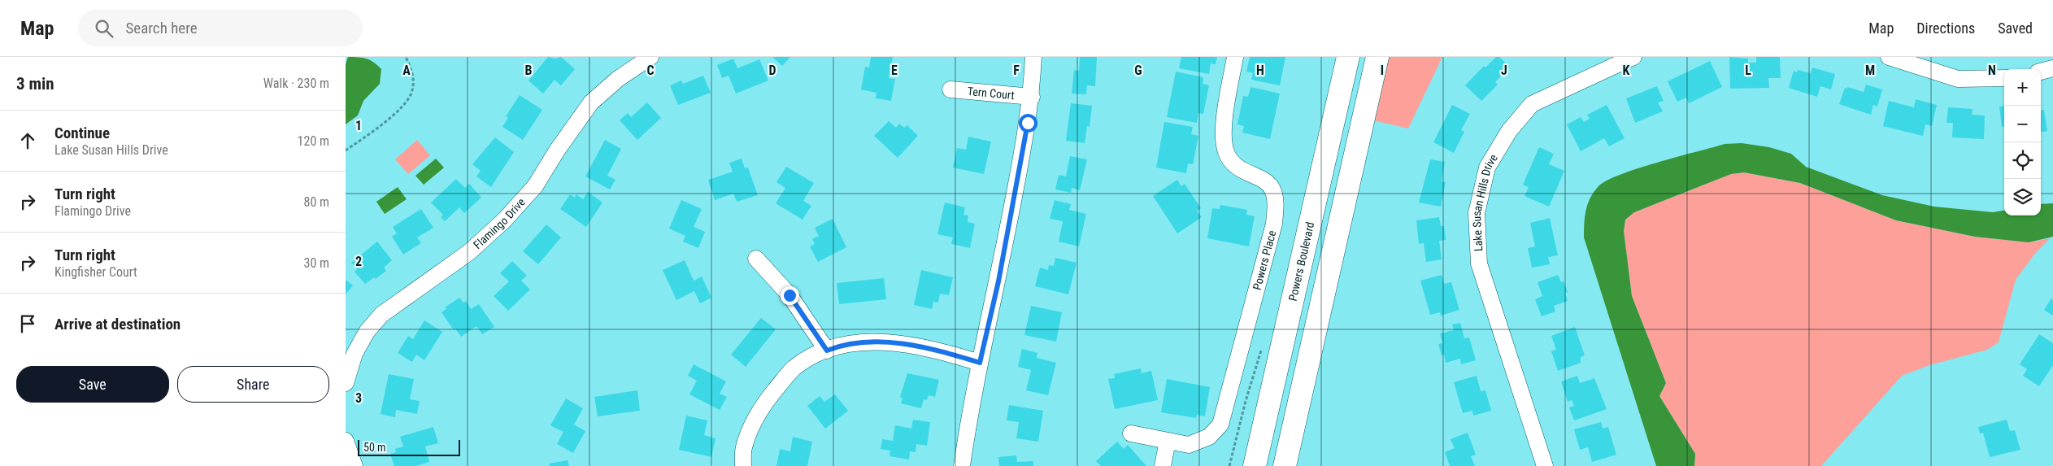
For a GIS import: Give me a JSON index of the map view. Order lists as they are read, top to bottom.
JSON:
{
  "streets": {
    "main road": ["Powers Boulevard"],
    "street": [
      "Tern Court",
      "Lake Susan Hills Drive",
      "Flamingo Drive",
      "Powers Place"
    ]
  },
  "scale_bar": "50 m",
  "page": {
    "header": "Map",
    "search": "Search here",
    "nav": ["Map", "Directions", "Saved"],
    "heading": ["3 min", "Walk · 230 m"],
    "map_buttons": ["+", "−"],
    "list": [
      ["Continue", "Lake Susan Hills Drive", "120 m"],
      ["Turn right", "Flamingo Drive", "80 m"],
      ["Turn right", "Kingfisher Court", "30 m"],
      "Arrive at destination"
    ],
    "buttons": ["Save", "Share"],
    "scale": "50 m"
  },
  "grid": {
    "columns": [
      "A",
      "B",
      "C",
      "D",
      "E",
      "F",
      "G",
      "H",
      "I",
      "J",
      "K",
      "L",
      "M",
      "N"
    ],
    "rows": ["1", "2", "3"]
  }
}
